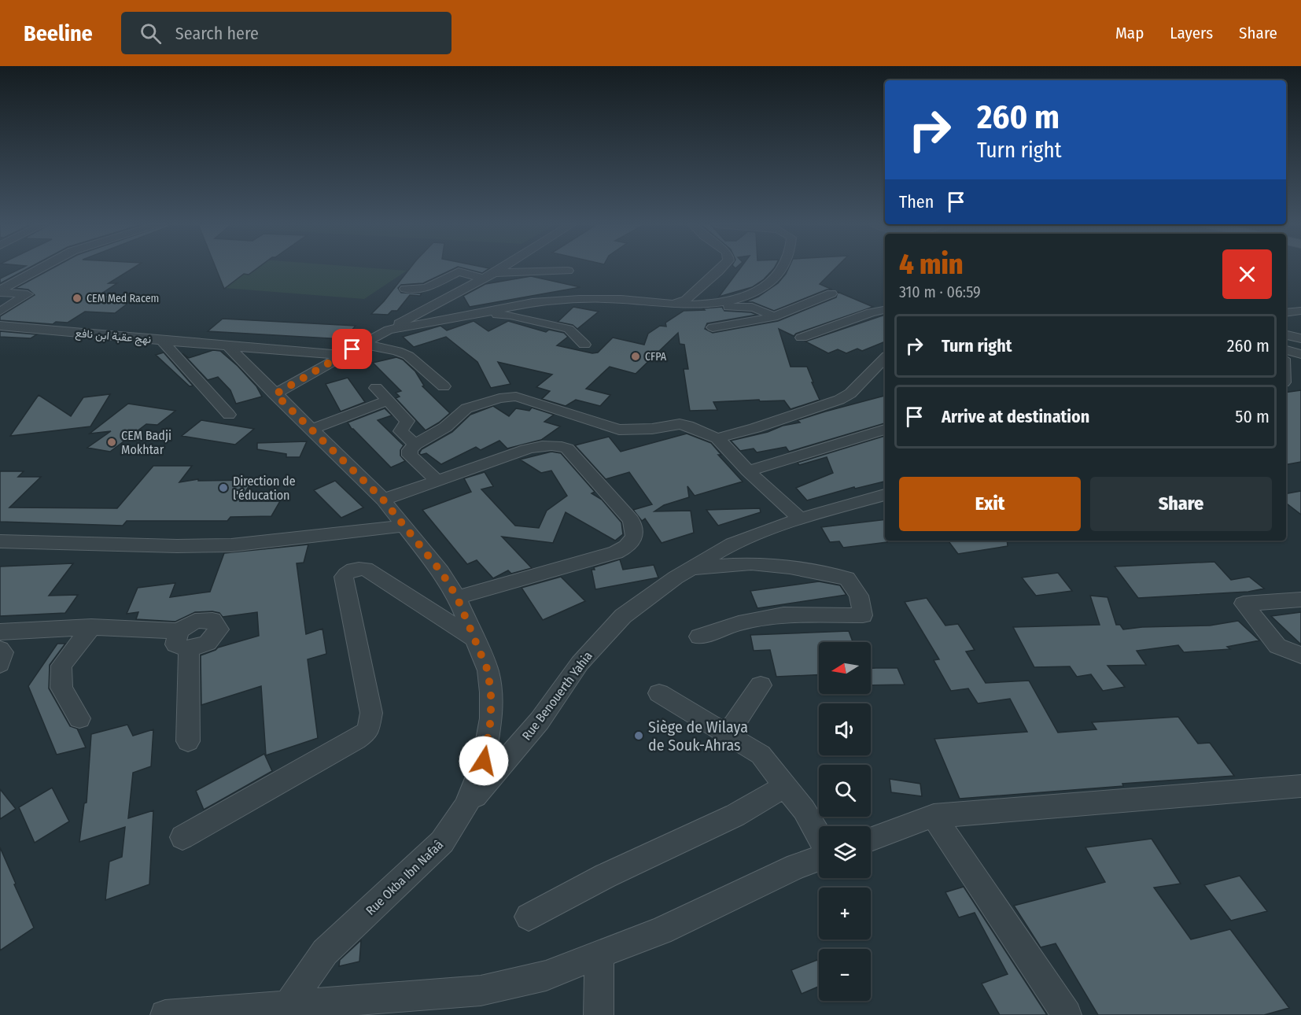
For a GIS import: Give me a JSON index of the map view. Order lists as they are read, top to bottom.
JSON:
{
  "streets": {
    "street": ["نهج عقبة ابن نافع", "Rue Benouerth Yahia", "Rue Okba Ibn Nafaâ"]
  },
  "crossings": [
    ["نهج عقبة ابن نافع", "Rue Okba Ibn Nafaâ"],
    ["Rue Benouerth Yahia", "Rue Okba Ibn Nafaâ"]
  ],
  "places": [
    "CEM Med Racem",
    "CFPA",
    "CEM Badji Mokhtar",
    "Direction de l'éducation",
    "Siège de Wilaya de Souk-Ahras"
  ],
  "north": "left",
  "page": {
    "header": "Beeline",
    "search": "Search here",
    "nav": ["Map", "Layers", "Share"],
    "turn": ["260 m", "Turn right"],
    "then": "Then",
    "heading": ["4 min", "310 m · 06:59"],
    "list": [
      {
        "name": "Turn right",
        "value": "260 m"
      },
      {
        "name": "Arrive at destination",
        "value": "50 m"
      }
    ],
    "buttons": ["Exit", "Share"],
    "map_buttons": ["+", "−"]
  }
}
